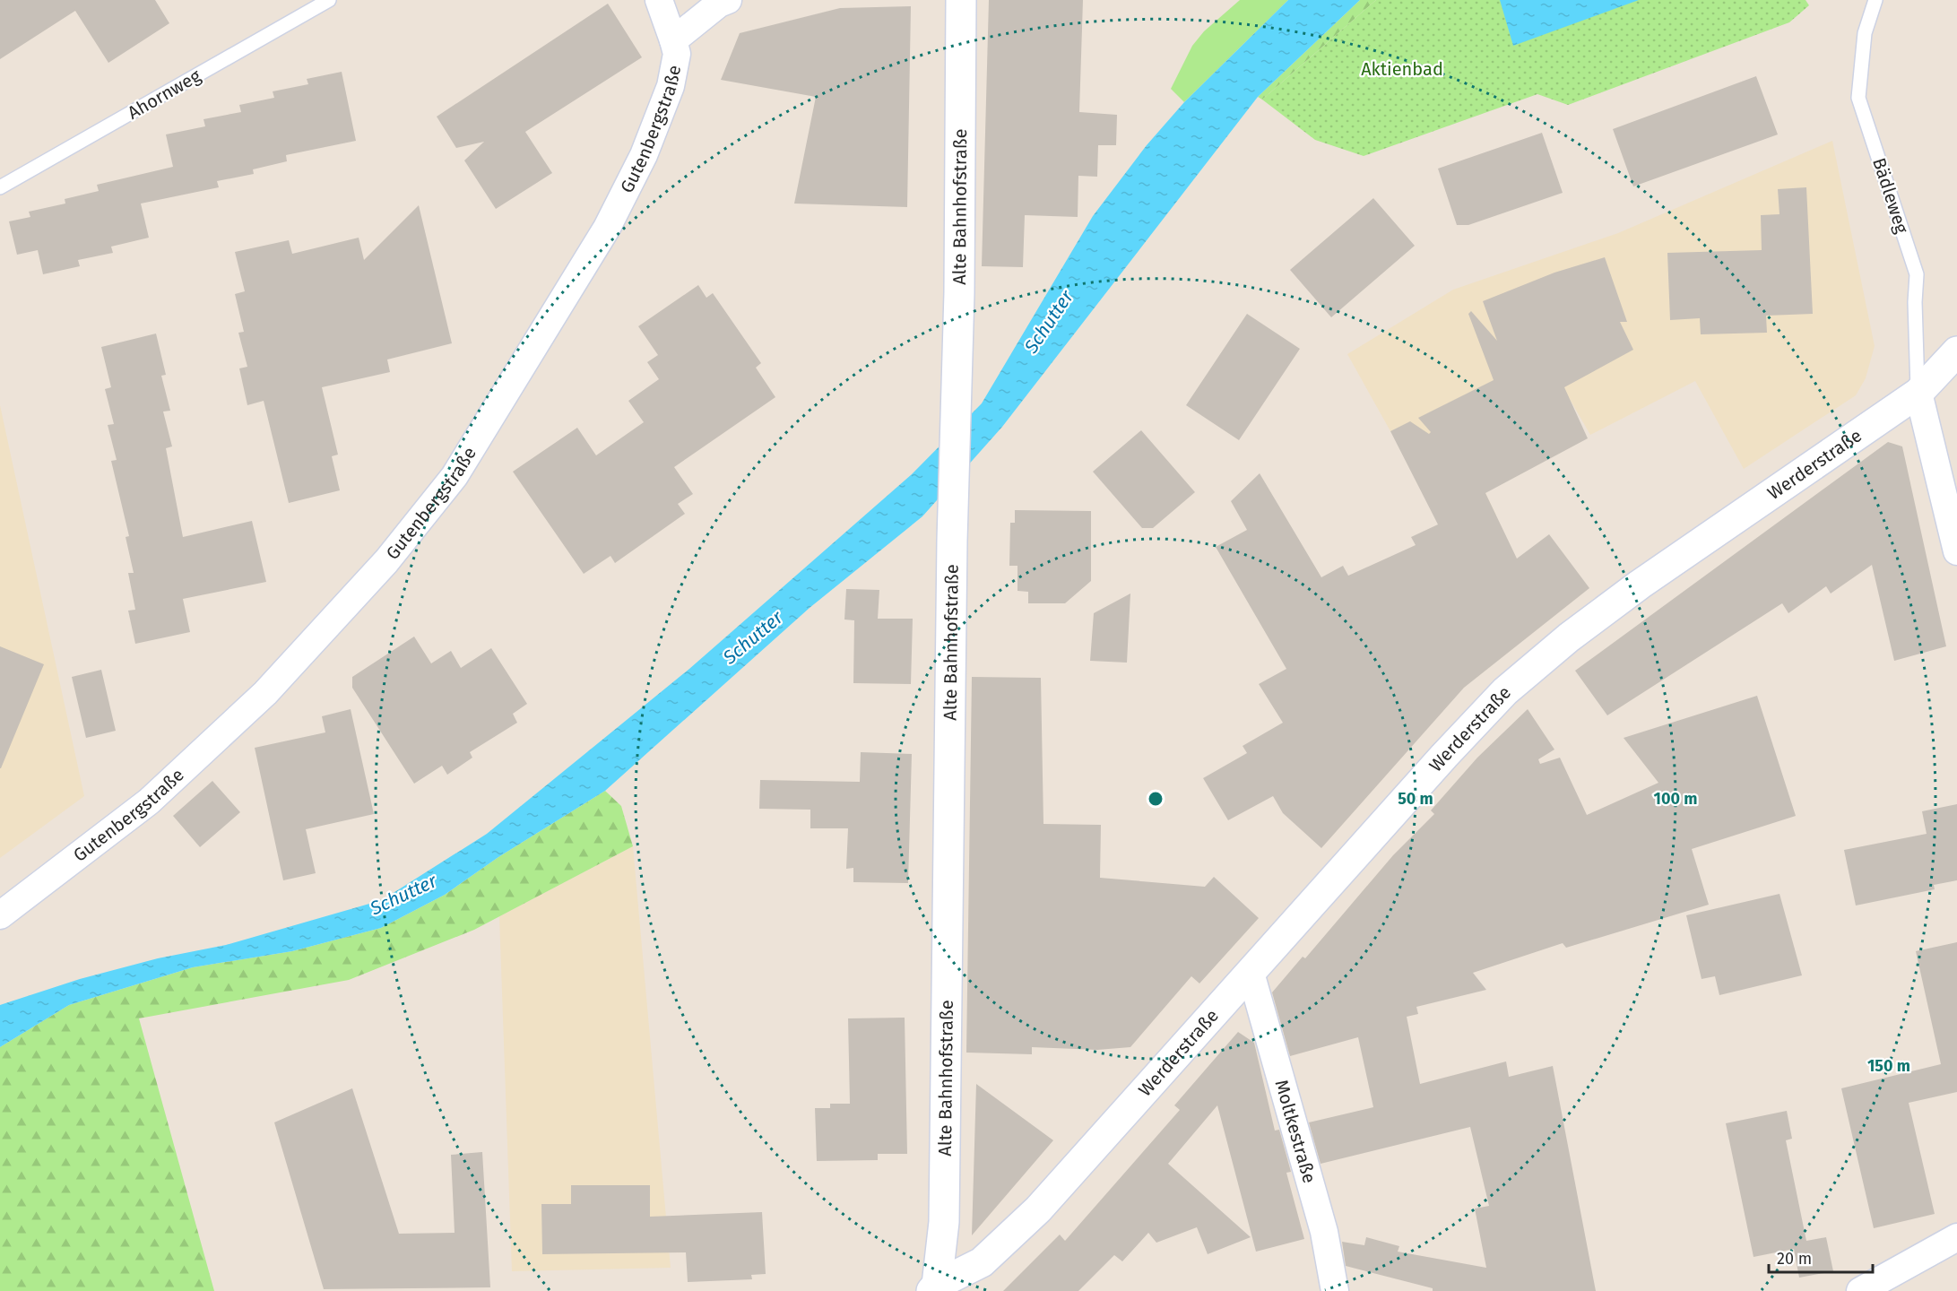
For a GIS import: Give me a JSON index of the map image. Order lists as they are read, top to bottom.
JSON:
{
  "streets": {
    "street": [
      "Gutenbergstraße",
      "Alte Bahnhofstraße",
      "Werderstraße",
      "Moltkestraße"
    ],
    "lane": ["Ahornweg", "Bädleweg"]
  },
  "crossings": [
    ["Bädleweg", "Werderstraße"],
    ["Alte Bahnhofstraße", "Werderstraße"],
    ["Werderstraße", "Moltkestraße"]
  ],
  "water": ["Schutter"],
  "parks": ["Aktienbad"],
  "scale_bar": "20 m",
  "rings": ["50 m", "100 m", "150 m"]
}
